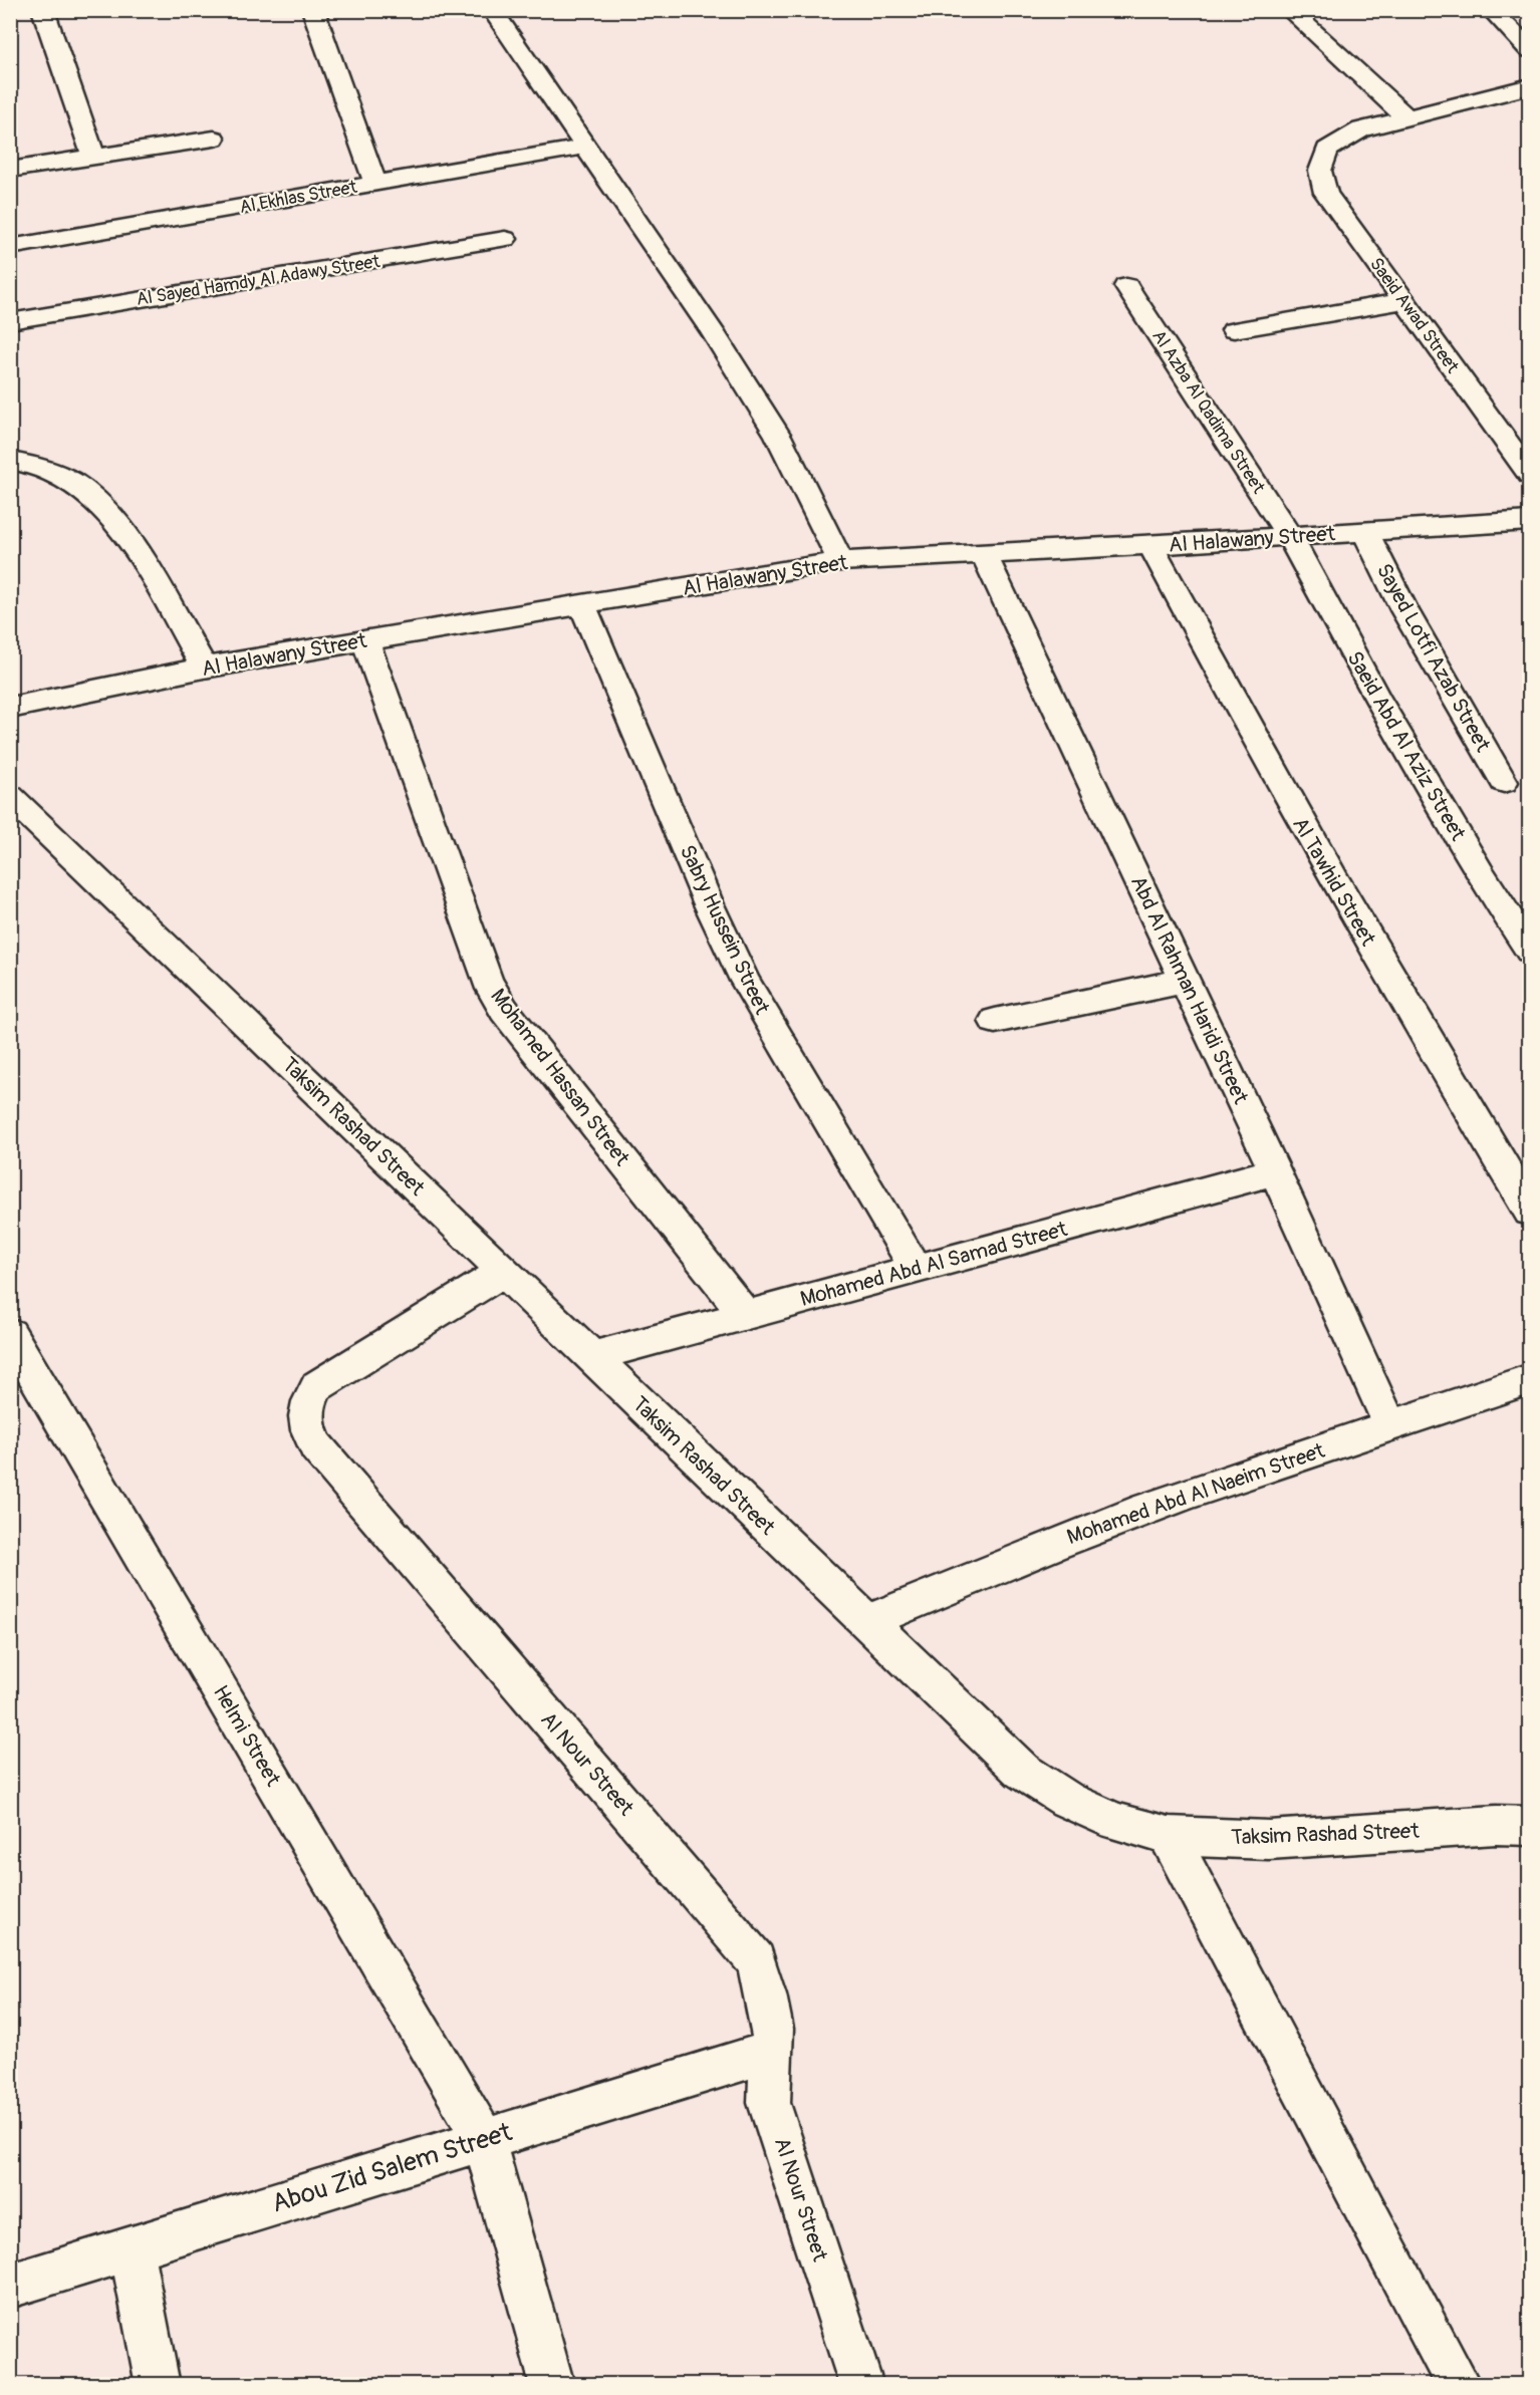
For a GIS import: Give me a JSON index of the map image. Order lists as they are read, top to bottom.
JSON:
{
  "streets": {
    "street": [
      "Al Ekhlas Street",
      "Al Sayed Hamdy Al Adawy Street",
      "Saeid Awad Street",
      "Al Azba Al Qadima Street",
      "Al Halawany Street",
      "Sayed Lotfi Azab Street",
      "Saeid Abd Al Aziz Street",
      "Al Tawhid Street",
      "Sabry Hussein Street",
      "Abd Al Rahman Haridi Street",
      "Mohamed Hassan Street",
      "Taksim Rashad Street",
      "Mohamed Abd Al Samad Street",
      "Mohamed Abd Al Naeim Street",
      "Helmi Street",
      "Al Nour Street",
      "Abou Zid Salem Street"
    ]
  },
  "crossings": [
    ["Al Azba Al Qadima Street", "Al Halawany Street"],
    ["Al Azba Al Qadima Street", "Saeid Abd Al Aziz Street"],
    ["Al Halawany Street", "Sayed Lotfi Azab Street"],
    ["Al Halawany Street", "Saeid Abd Al Aziz Street"],
    ["Al Halawany Street", "Al Tawhid Street"],
    ["Al Halawany Street", "Sabry Hussein Street"],
    ["Al Halawany Street", "Abd Al Rahman Haridi Street"],
    ["Al Halawany Street", "Mohamed Hassan Street"],
    ["Sabry Hussein Street", "Mohamed Abd Al Samad Street"],
    ["Abd Al Rahman Haridi Street", "Mohamed Abd Al Samad Street"],
    ["Abd Al Rahman Haridi Street", "Mohamed Abd Al Naeim Street"],
    ["Mohamed Hassan Street", "Mohamed Abd Al Samad Street"],
    ["Taksim Rashad Street", "Mohamed Abd Al Samad Street"],
    ["Taksim Rashad Street", "Mohamed Abd Al Naeim Street"],
    ["Taksim Rashad Street", "Al Nour Street"],
    ["Helmi Street", "Abou Zid Salem Street"],
    ["Al Nour Street", "Abou Zid Salem Street"]
  ]
}
